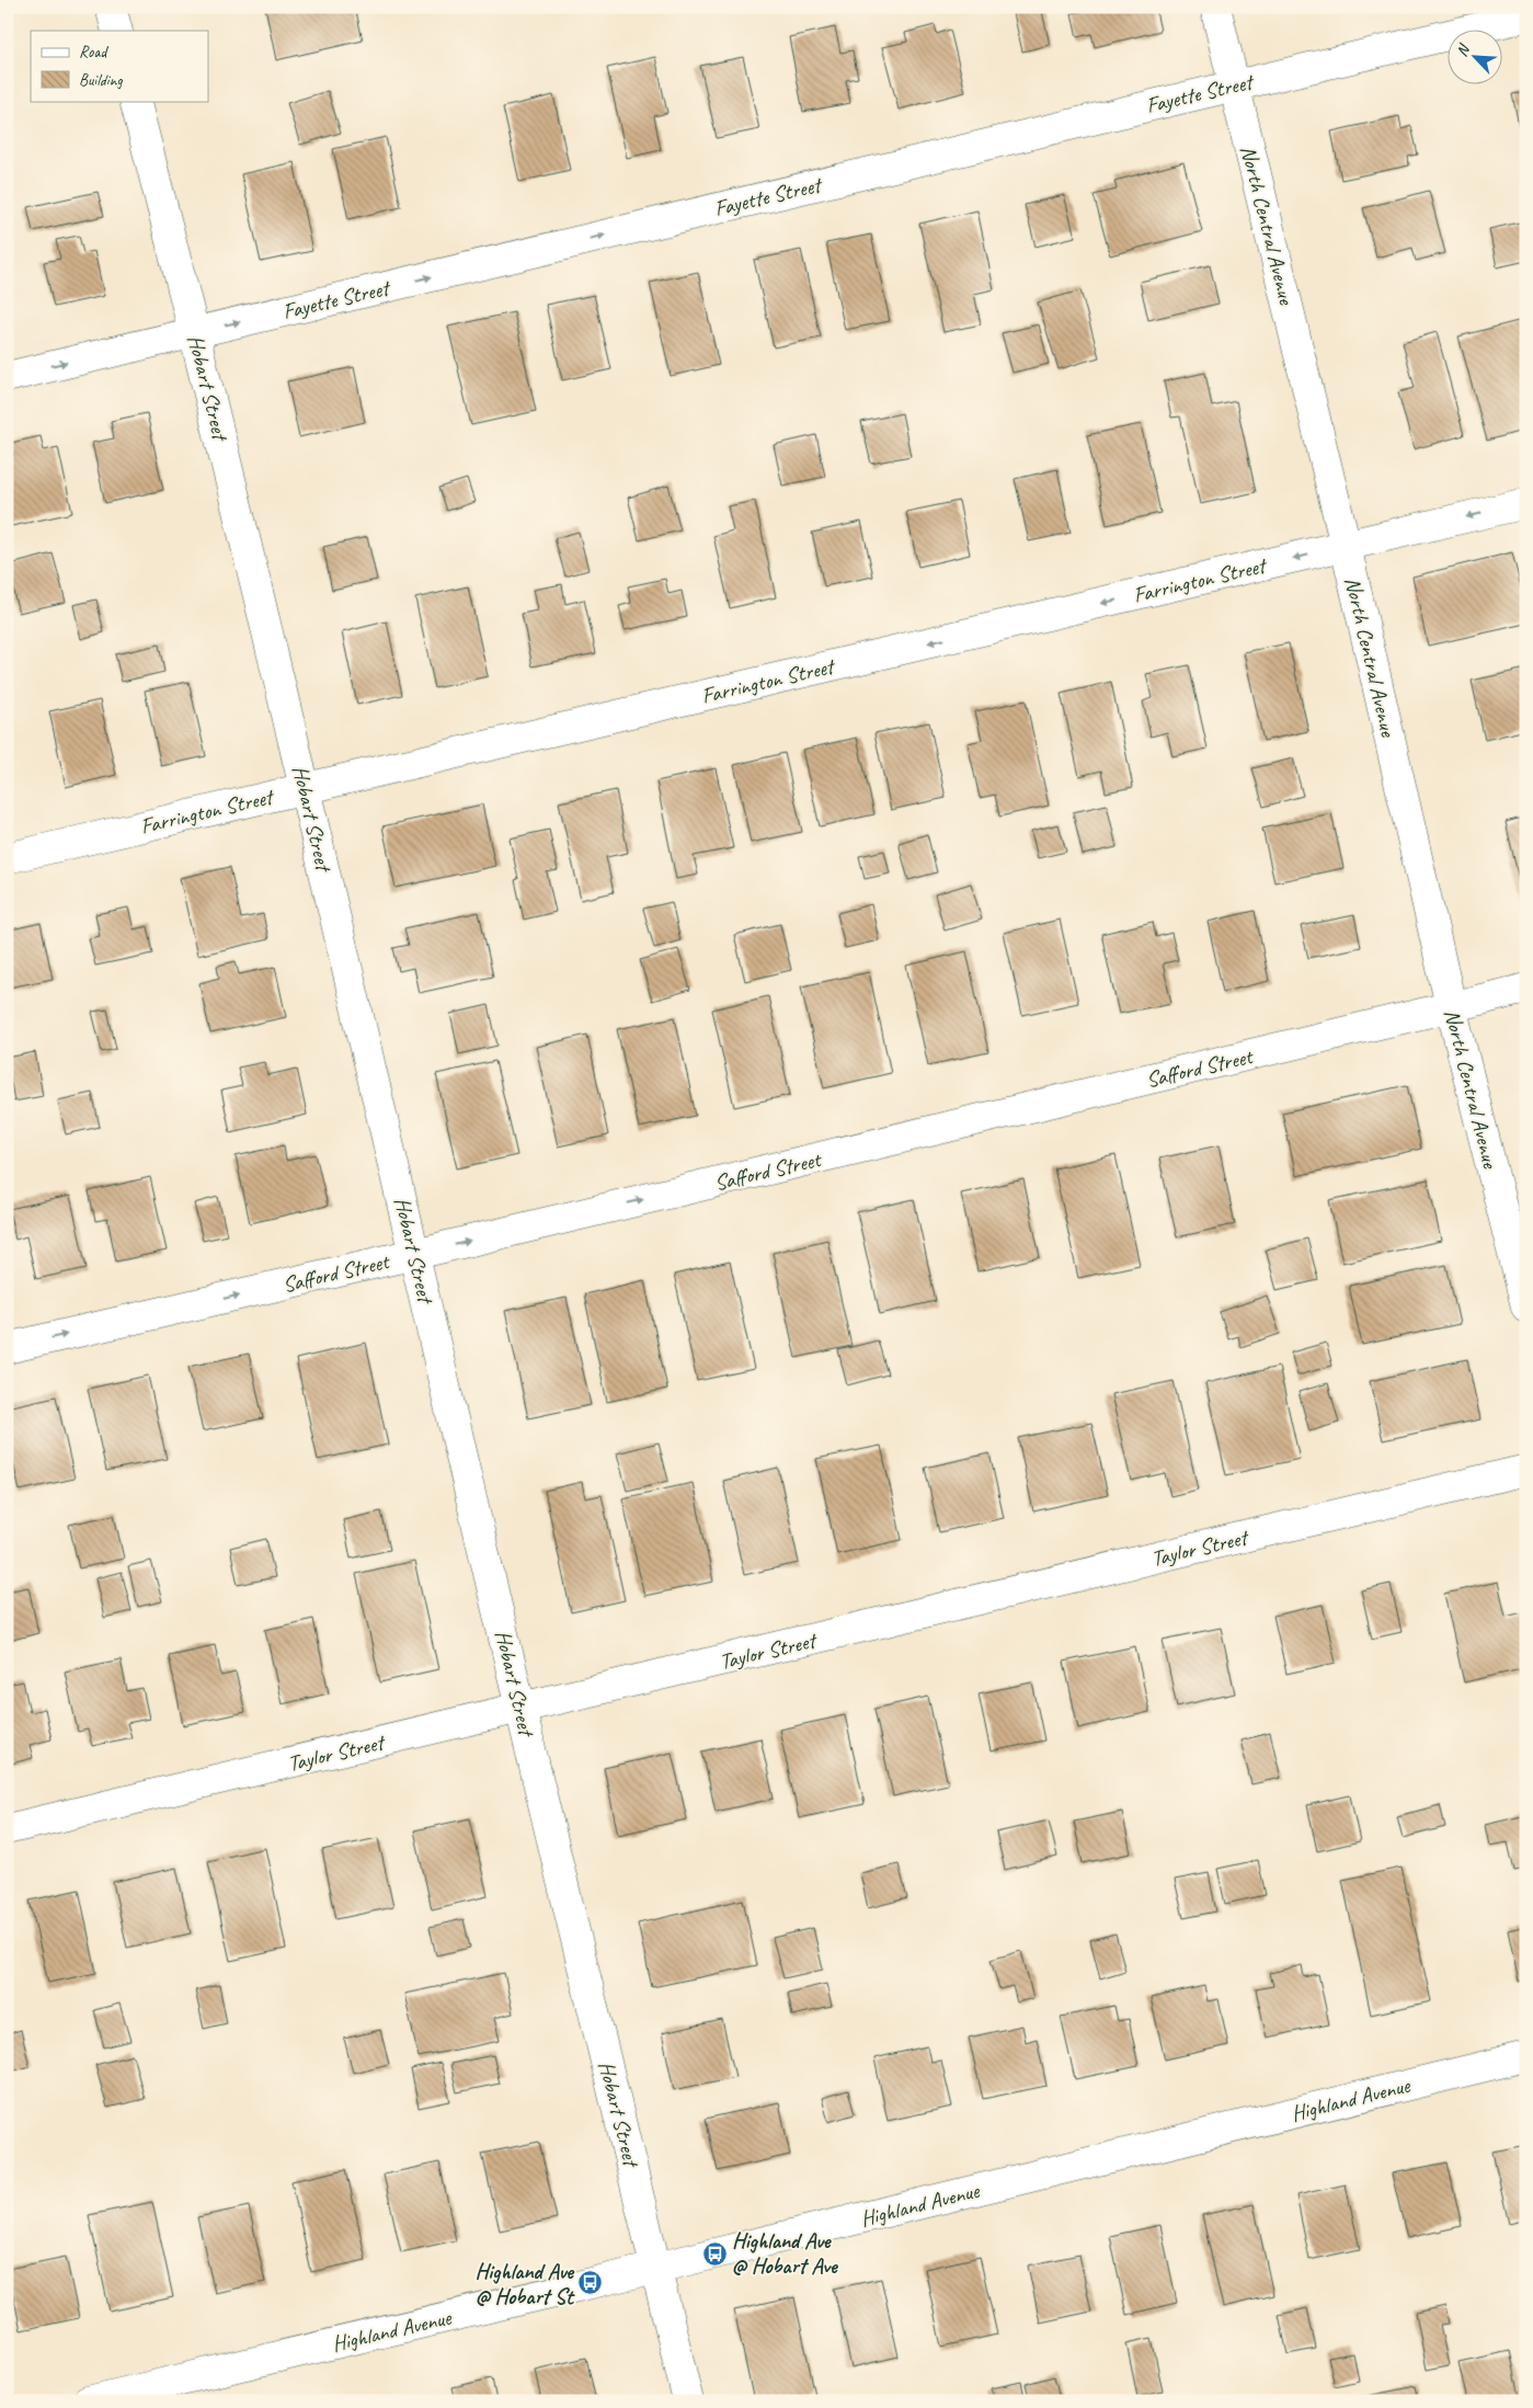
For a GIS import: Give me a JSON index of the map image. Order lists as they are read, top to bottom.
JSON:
{
  "streets": {
    "street": [
      "Fayette Street",
      "North Central Avenue",
      "Hobart Street",
      "Farrington Street",
      "Safford Street",
      "Taylor Street",
      "Highland Avenue"
    ]
  },
  "crossings": [
    ["Fayette Street", "North Central Avenue"],
    ["Fayette Street", "Hobart Street"],
    ["North Central Avenue", "Farrington Street"],
    ["North Central Avenue", "Safford Street"],
    ["Hobart Street", "Farrington Street"],
    ["Hobart Street", "Safford Street"],
    ["Hobart Street", "Taylor Street"],
    ["Hobart Street", "Highland Avenue"]
  ],
  "one_way": ["Fayette Street", "Farrington Street", "Safford Street"],
  "places": {
    "bus stop": ["Highland Ave @ Hobart Ave", "Highland Ave @ Hobart St"]
  },
  "legend": ["Road", "Building"],
  "north": "top left"
}
